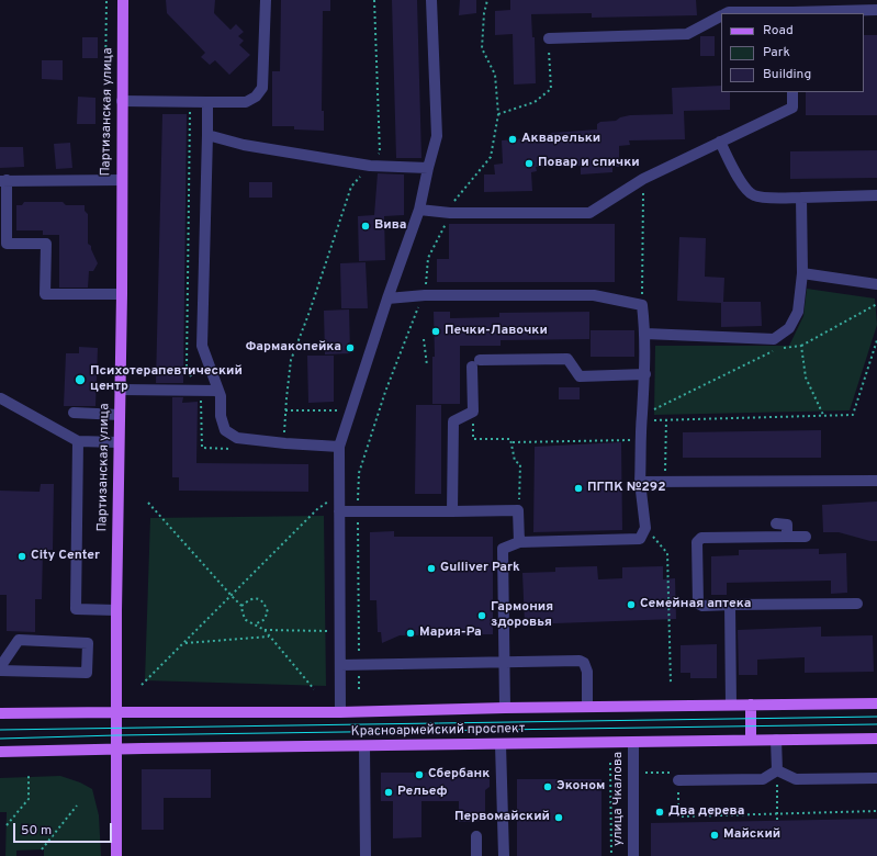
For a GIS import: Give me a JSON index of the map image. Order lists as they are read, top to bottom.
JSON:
{
  "streets": {
    "main road": ["Партизанская улица", "Красноармейский проспект"],
    "street": ["улица Чкалова"]
  },
  "crossings": [
    ["Партизанская улица", "Красноармейский проспект"],
    ["Красноармейский проспект", "улица Чкалова"]
  ],
  "places": [
    "Акварельки",
    "Повар и спички",
    "Вива",
    "Печки-Лавочки",
    "Фармакопейка",
    "Психотерапевтический центр",
    "ПГПК №292",
    "City Center",
    "Gulliver Park",
    "Семейная аптека",
    "Гармония здоровья",
    "Мария-Ра",
    "Сбербанк",
    "Эконом",
    "Рельеф",
    "Два дерева",
    "Первомайский",
    "Майский"
  ],
  "legend": ["Road", "Park", "Building"],
  "scale_bar": "50 m"
}
